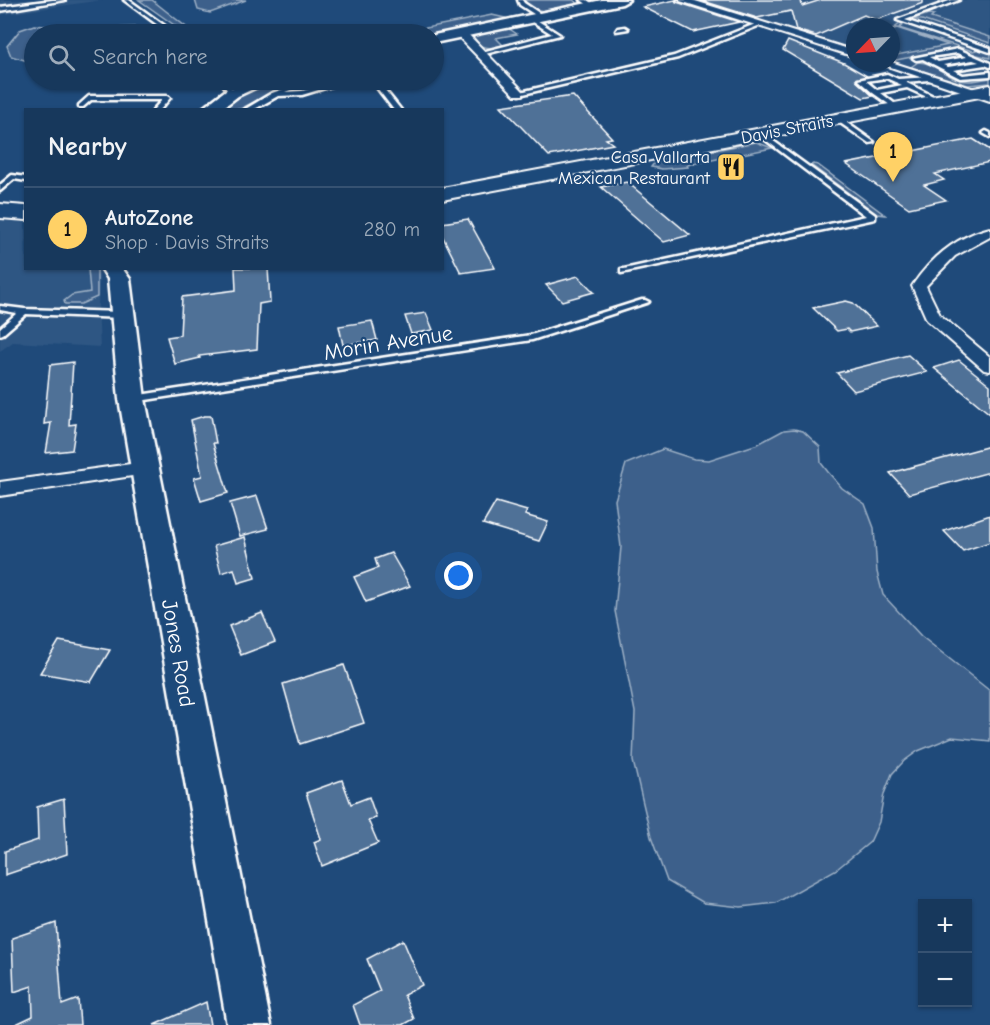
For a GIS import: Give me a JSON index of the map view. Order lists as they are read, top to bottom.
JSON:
{
  "streets": {
    "main road": ["Davis Straits", "Jones Road"],
    "lane": ["Morin Avenue"]
  },
  "crossings": [
    ["Morin Avenue", "Jones Road"]
  ],
  "places": {
    "restaurant": ["Casa Vallarta Mexican Restaurant"]
  },
  "north": "bottom left",
  "page": {
    "search": "Search here",
    "heading": "Nearby",
    "pins": "1",
    "list": [
      {
        "mark": "1",
        "name": "AutoZone",
        "note": "Shop · Davis Straits",
        "value": "280 m"
      }
    ],
    "map_buttons": ["+", "−"]
  }
}
